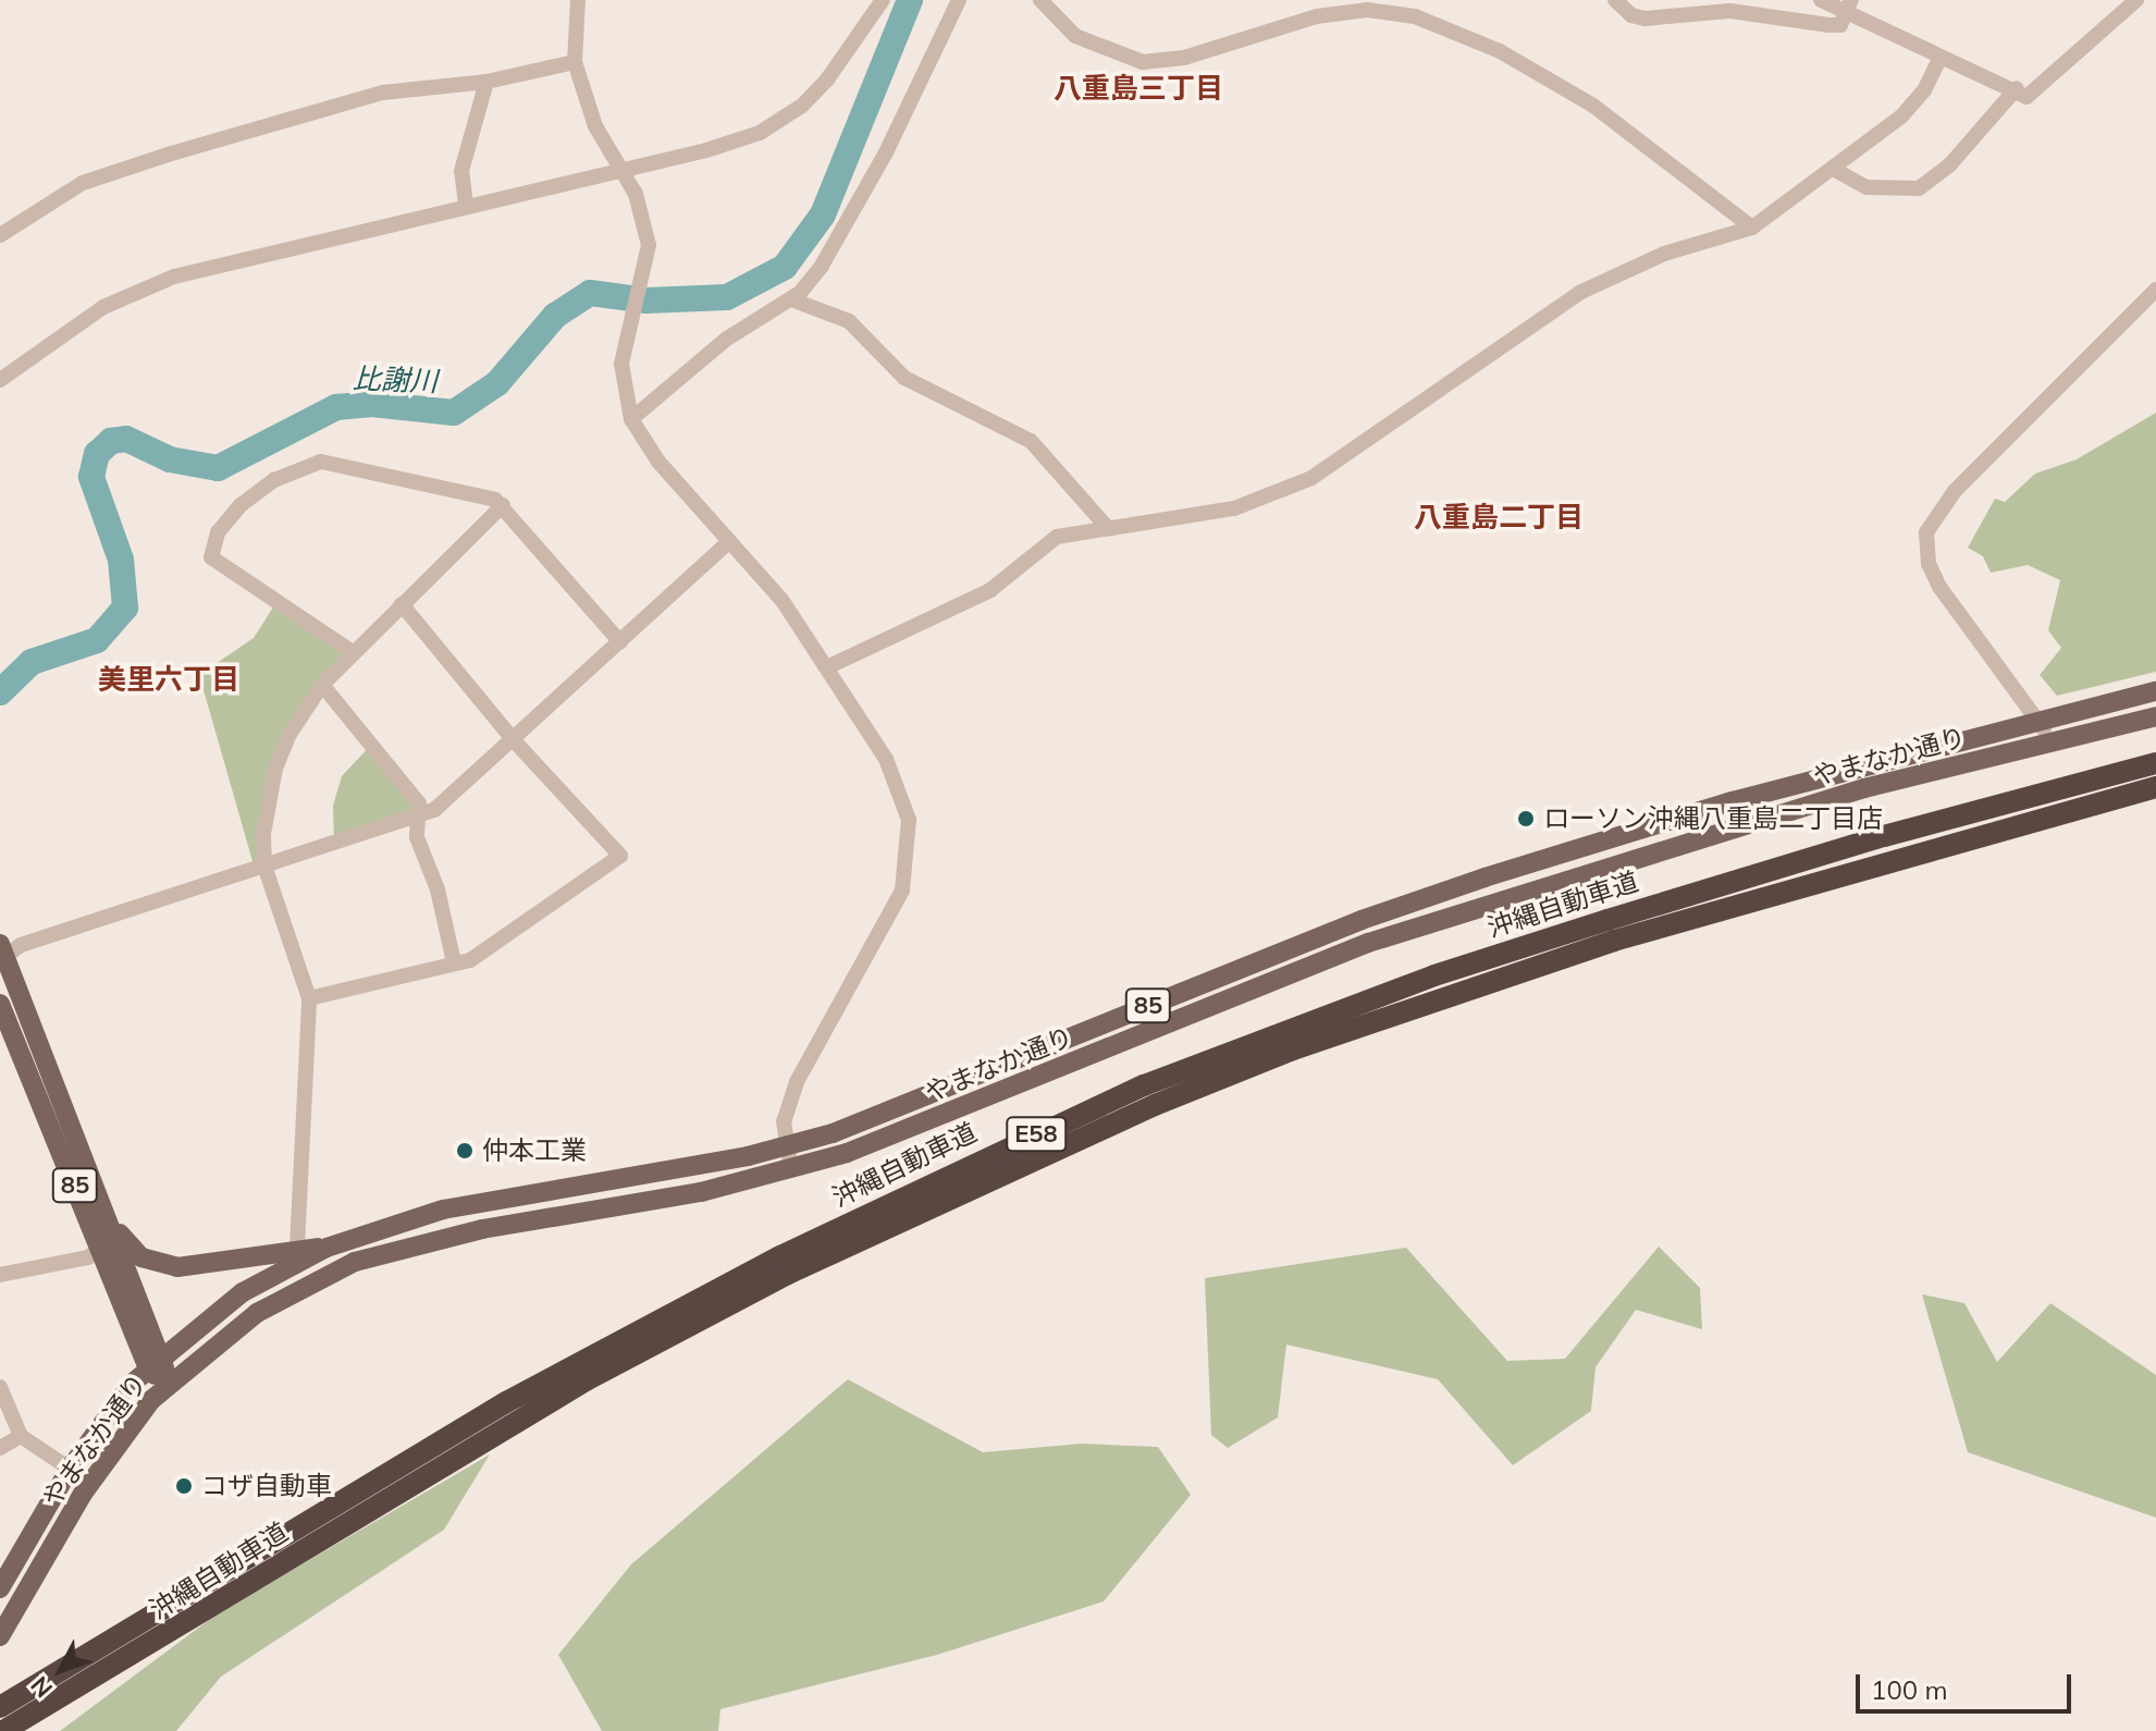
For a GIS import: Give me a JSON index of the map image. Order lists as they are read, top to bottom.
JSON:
{
  "streets": {
    "highway": ["沖縄自動車道", "E58"],
    "main road": ["やまなか通り", "85"]
  },
  "crossings": [
    ["やまなか通り", "85"]
  ],
  "districts": ["八重島三丁目", "八重島二丁目", "美里六丁目"],
  "water": ["比謝川"],
  "places": ["ローソン沖縄八重島二丁目店", "仲本工業", "コザ自動車"],
  "scale_bar": "100 m",
  "north": "bottom left"
}
